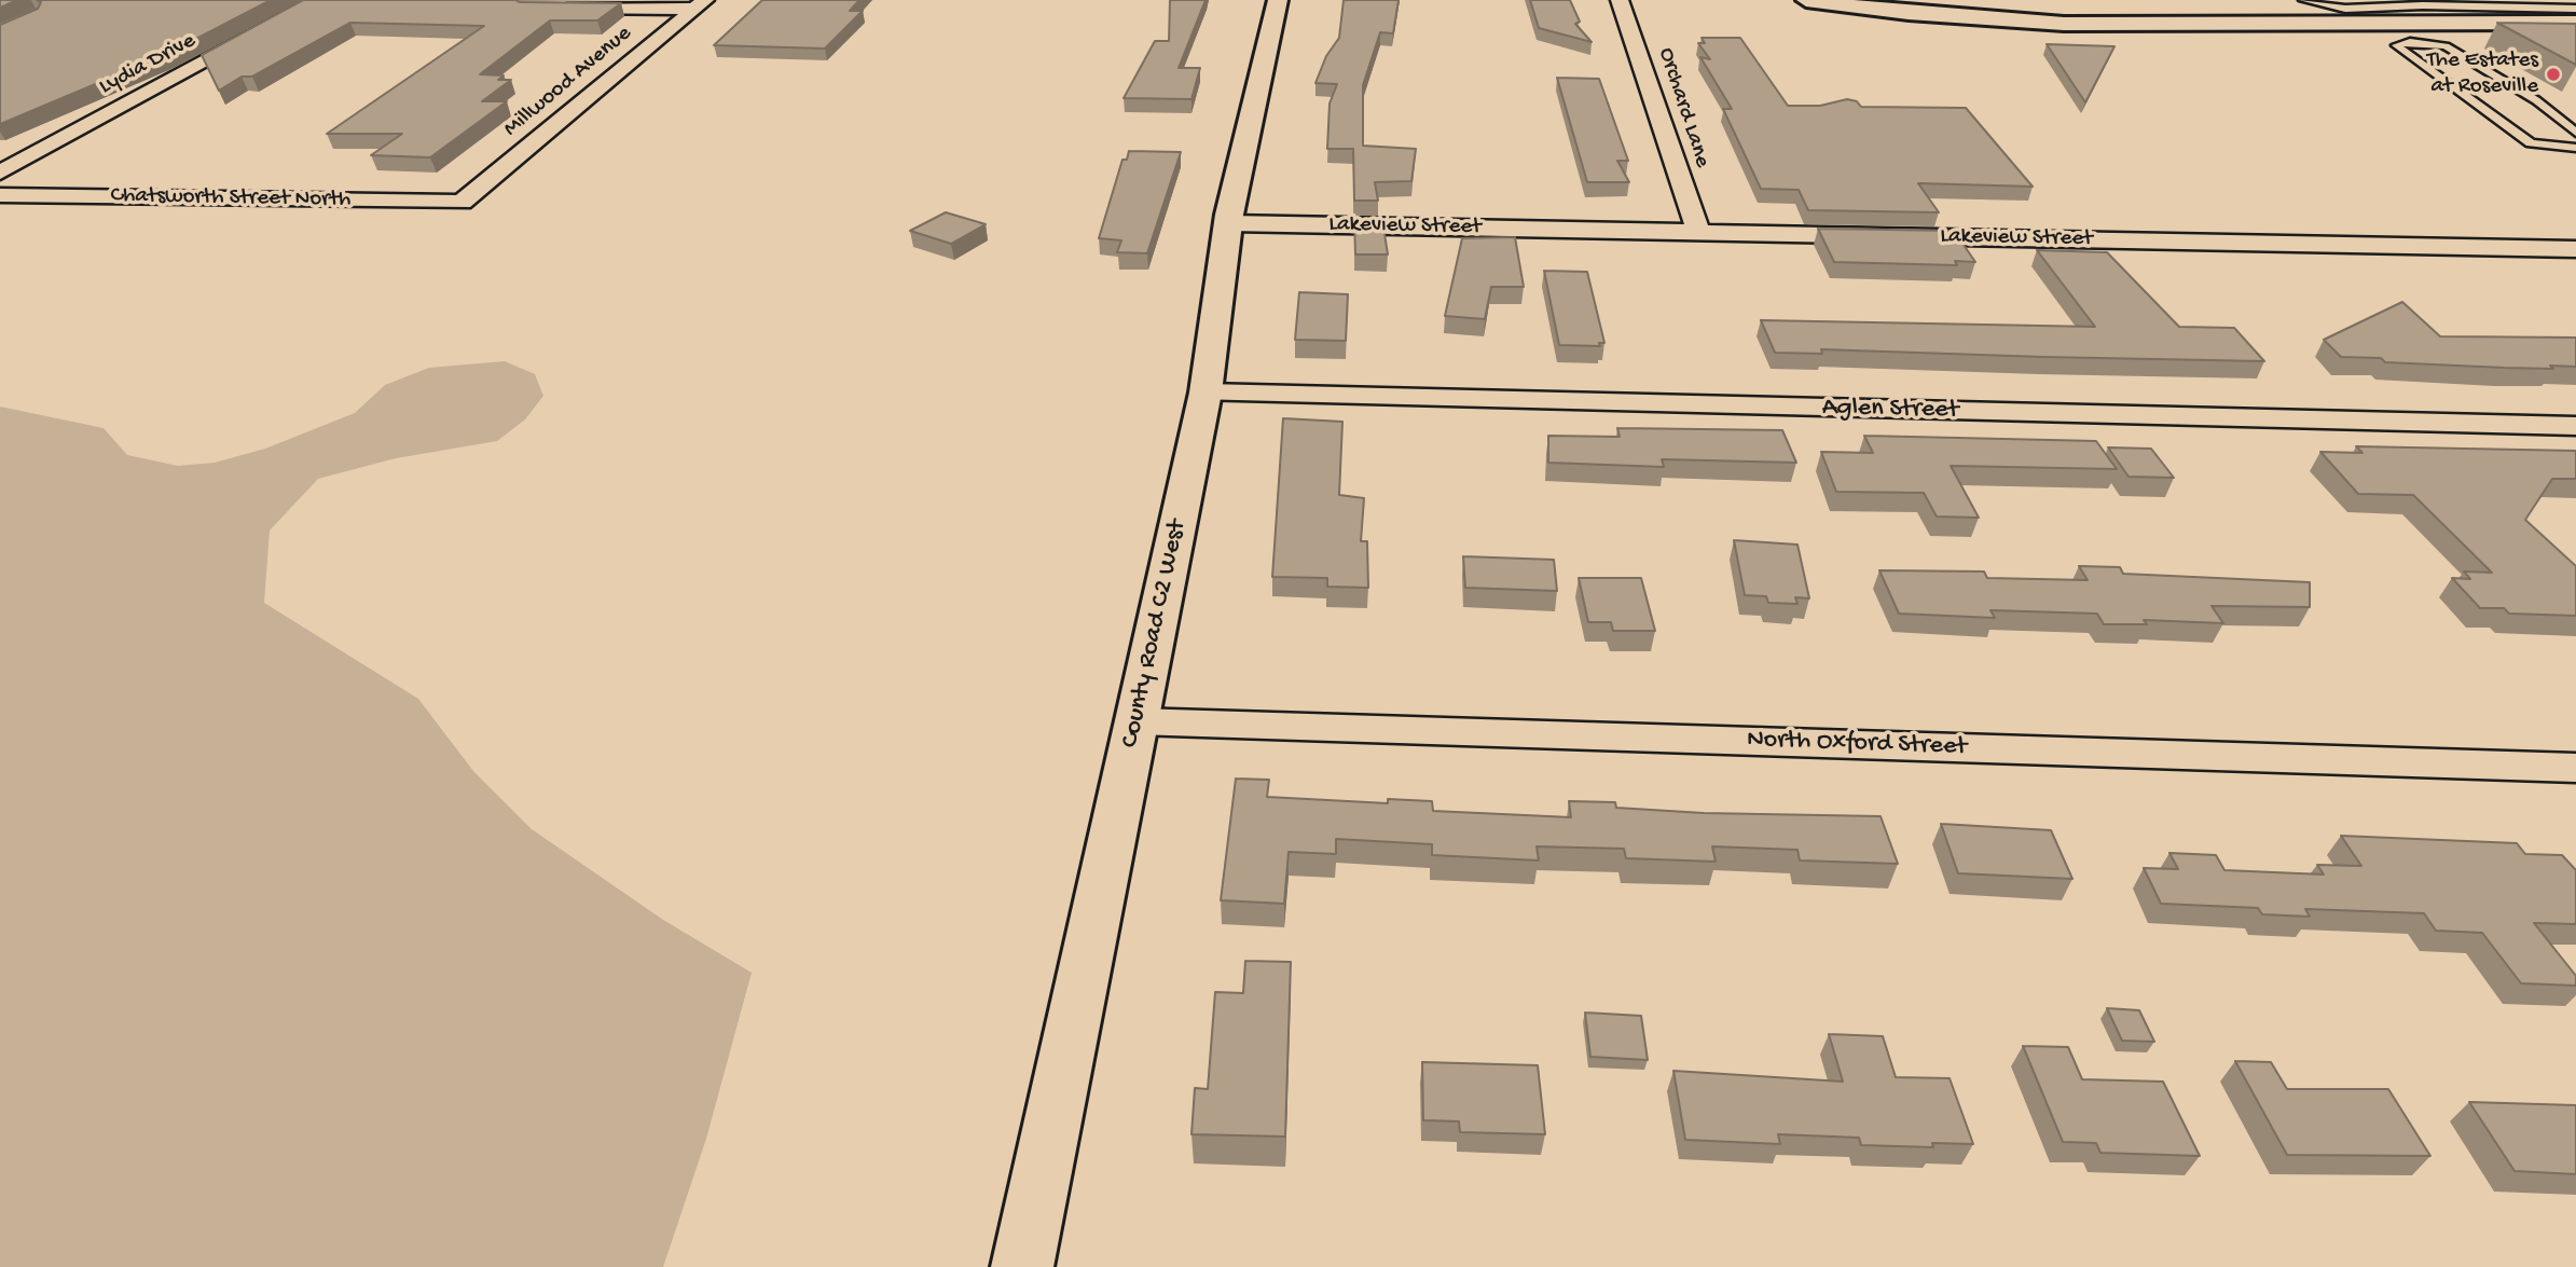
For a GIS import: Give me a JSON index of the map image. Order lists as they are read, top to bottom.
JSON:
{
  "streets": {
    "street": [
      "Lydia Drive",
      "Millwood Avenue",
      "Orchard Lane",
      "Chatsworth Street North",
      "Lakeview Street",
      "Aglen Street",
      "County Road C2 West",
      "North Oxford Street"
    ]
  },
  "crossings": [
    ["Millwood Avenue", "Chatsworth Street North"],
    ["Orchard Lane", "Lakeview Street"],
    ["Lakeview Street", "County Road C2 West"],
    ["Aglen Street", "County Road C2 West"],
    ["County Road C2 West", "North Oxford Street"]
  ],
  "places": ["The Estates at Roseville"]
}
